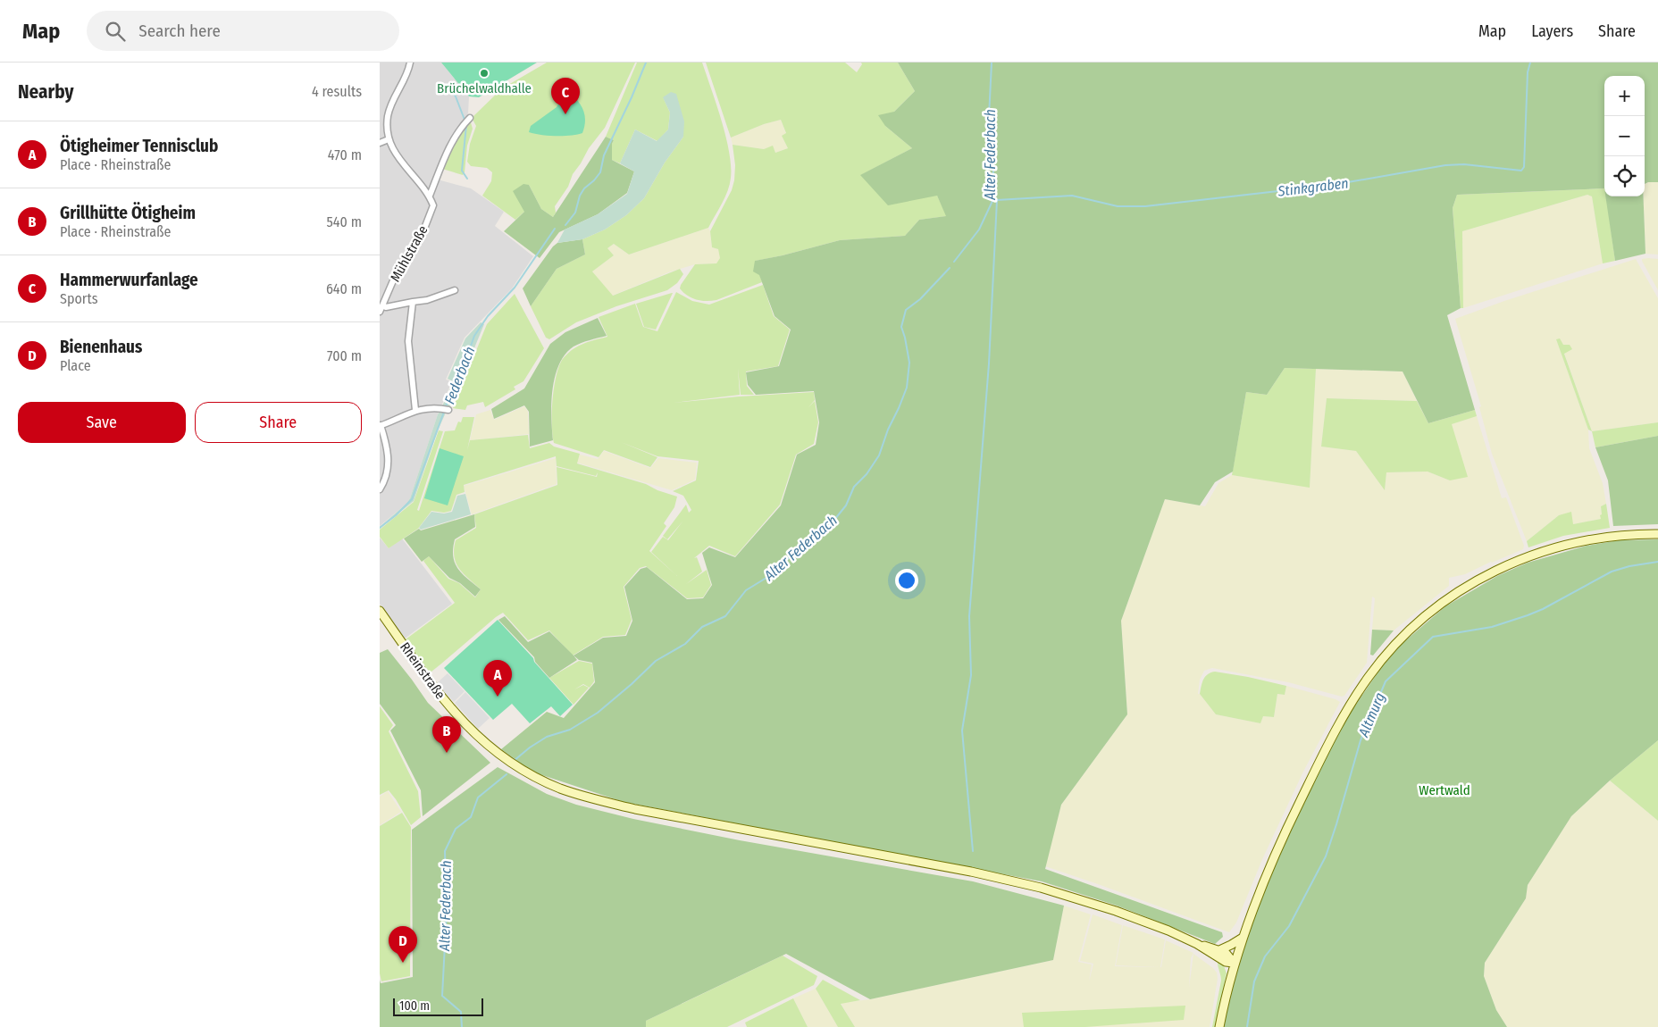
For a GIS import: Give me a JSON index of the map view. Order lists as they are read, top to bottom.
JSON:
{
  "streets": {
    "street": ["Mühlstraße", "Rheinstraße"]
  },
  "water": [
    "Alter Federbach",
    "Stinkgraben",
    "Federbach",
    "Altmurg"
  ],
  "parks": ["Wertwald"],
  "places": ["Brüchelwaldhalle"],
  "scale_bar": "100 m",
  "page": {
    "header": "Map",
    "search": "Search here",
    "nav": ["Map", "Layers", "Share"],
    "heading": ["Nearby", "4 results"],
    "map_buttons": ["+", "−"],
    "pins": [
      "C",
      "A",
      "B",
      "D"
    ],
    "list": [
      {
        "mark": "A",
        "name": "Ötigheimer Tennisclub",
        "note": "Place · Rheinstraße",
        "value": "470 m"
      },
      {
        "mark": "B",
        "name": "Grillhütte Ötigheim",
        "note": "Place · Rheinstraße",
        "value": "540 m"
      },
      {
        "mark": "C",
        "name": "Hammerwurfanlage",
        "note": "Sports",
        "value": "640 m"
      },
      {
        "mark": "D",
        "name": "Bienenhaus",
        "note": "Place",
        "value": "700 m"
      }
    ],
    "buttons": ["Save", "Share"],
    "scale": "100 m"
  }
}
